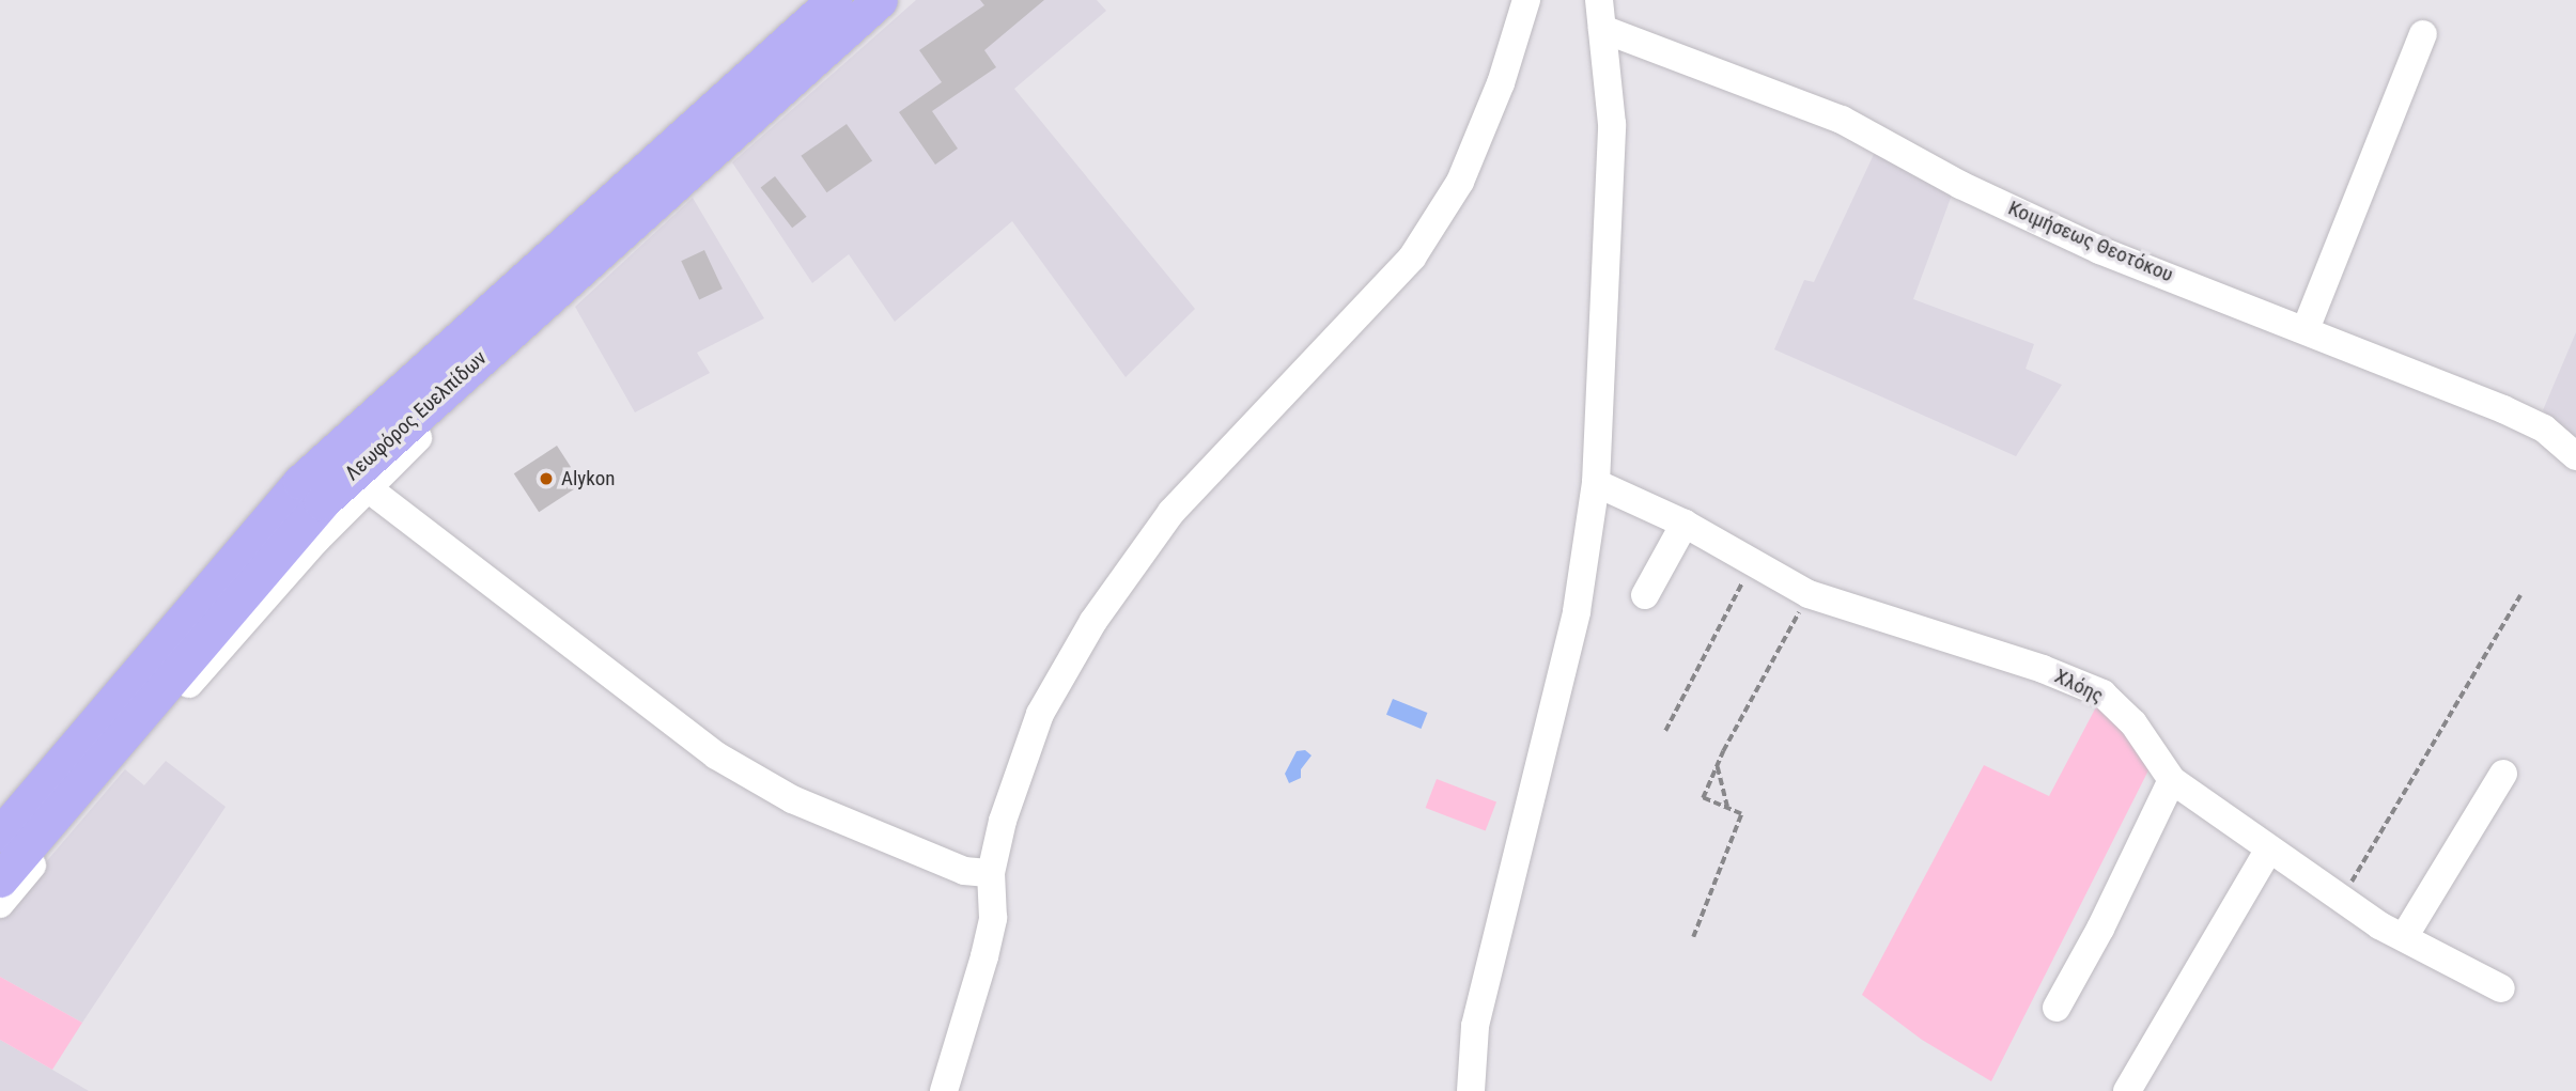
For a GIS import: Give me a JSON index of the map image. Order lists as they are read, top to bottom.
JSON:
{
  "streets": {
    "main road": ["Λεωφόρος Ευελπίδων"],
    "street": ["Κοιμήσεως Θεοτόκου", "Χλόης"]
  },
  "places": ["Alykon"]
}
